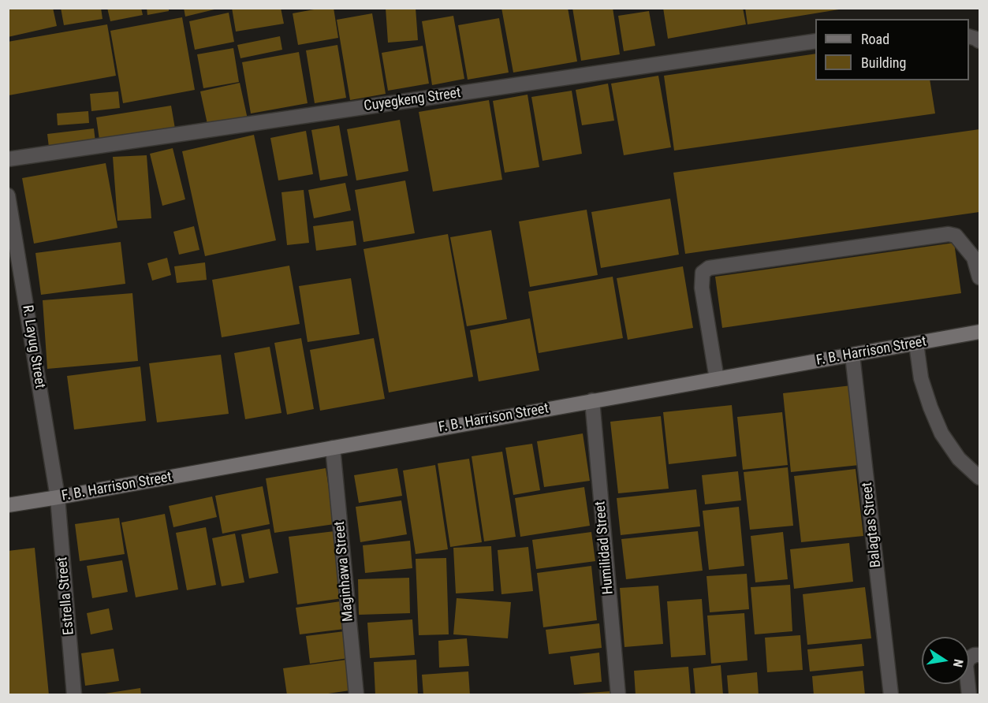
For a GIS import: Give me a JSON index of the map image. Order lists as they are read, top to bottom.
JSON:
{
  "streets": {
    "main road": ["F. B. Harrison Street"],
    "street": [
      "Cuyegkeng Street",
      "R. Layug Street",
      "Balagtas Street",
      "Humilidad Street",
      "Maginhawa Street",
      "Estrella Street"
    ]
  },
  "crossings": [
    ["R. Layug Street", "F. B. Harrison Street"],
    ["R. Layug Street", "Estrella Street"],
    ["F. B. Harrison Street", "Balagtas Street"],
    ["F. B. Harrison Street", "Humilidad Street"],
    ["F. B. Harrison Street", "Maginhawa Street"],
    ["F. B. Harrison Street", "Estrella Street"]
  ],
  "legend": ["Road", "Building"],
  "north": "right"
}
